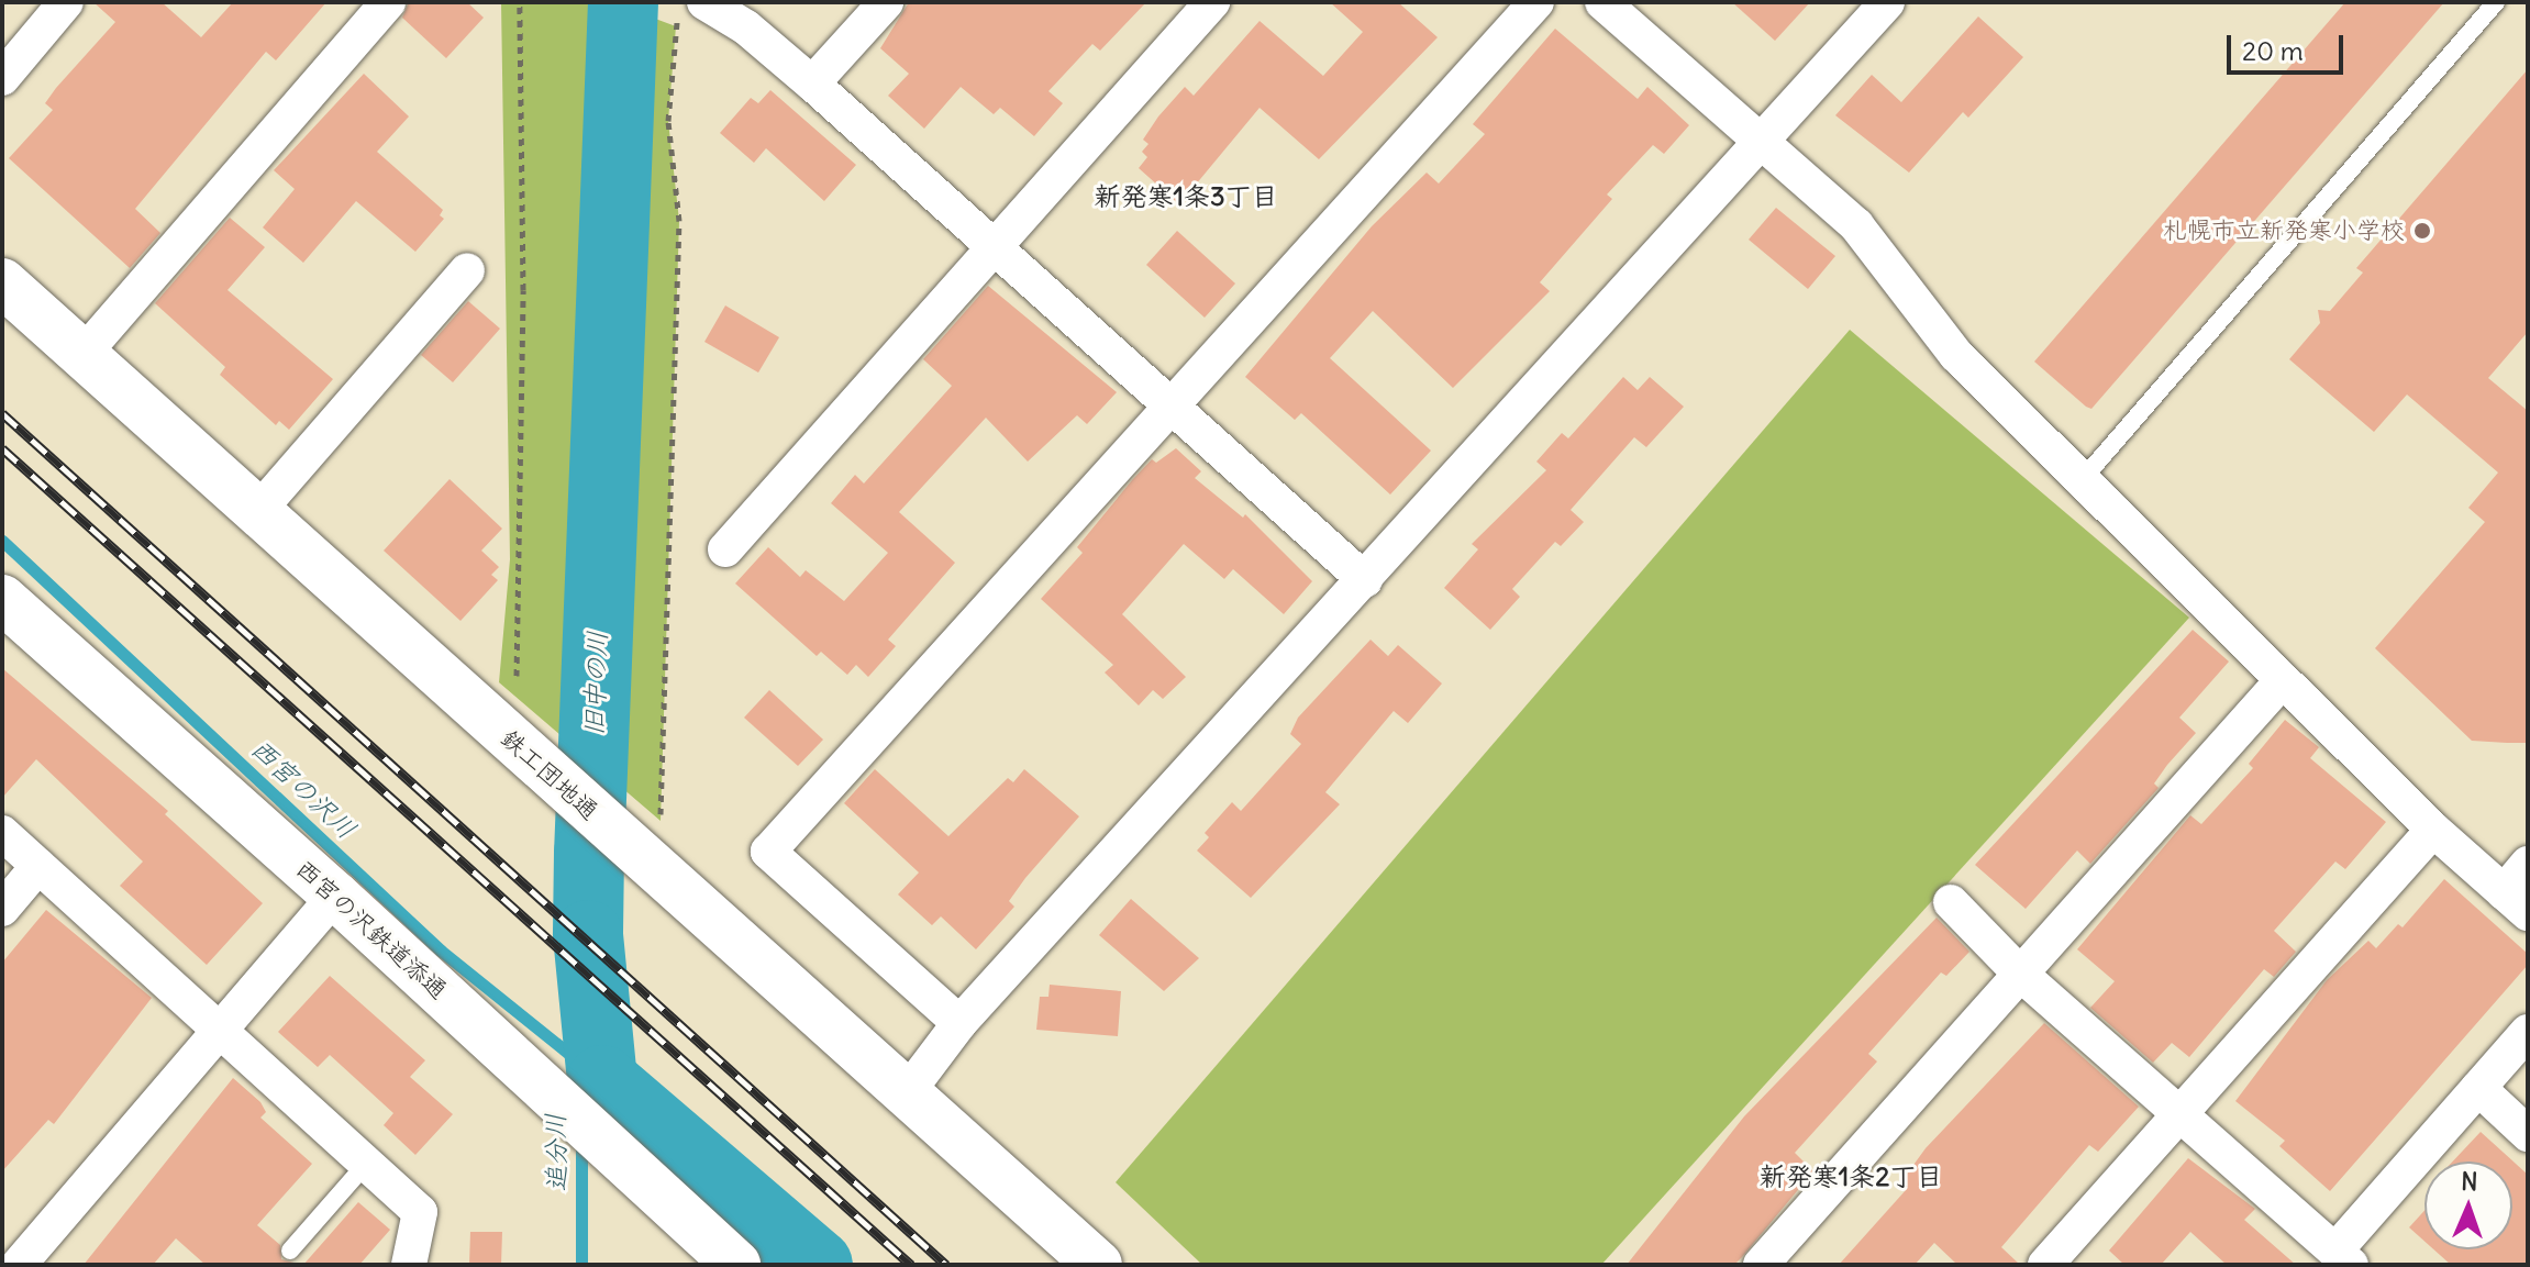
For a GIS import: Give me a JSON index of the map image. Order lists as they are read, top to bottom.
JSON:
{
  "streets": {
    "street": ["鉄工団地通", "西宮の沢鉄道添通"]
  },
  "districts": ["新発寒1条3丁目", "新発寒1条2丁目"],
  "water": ["旧中の川", "西宮の沢川", "追分川"],
  "places": ["札幌市立新発寒小学校"],
  "scale_bar": "20 m",
  "north": "top"
}
